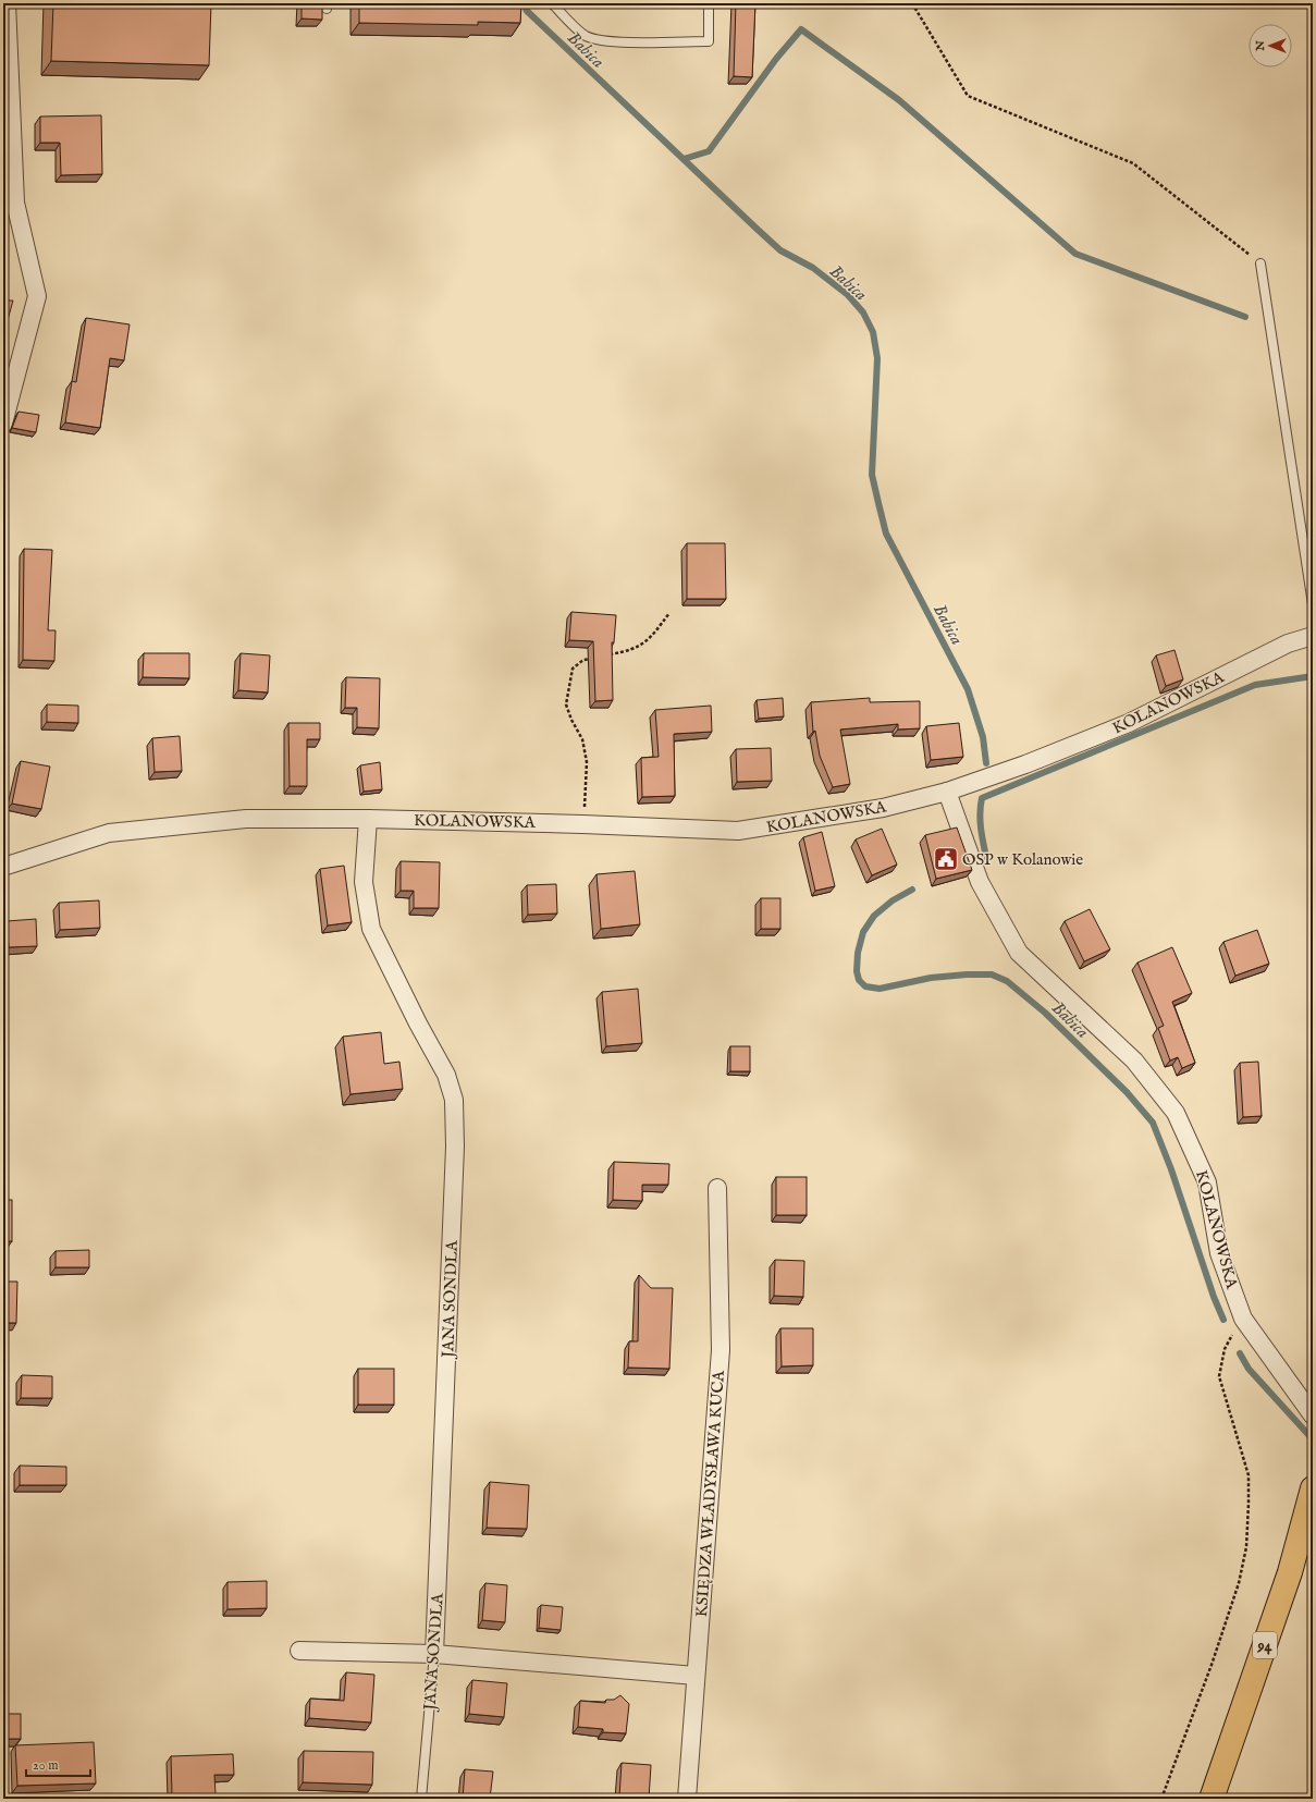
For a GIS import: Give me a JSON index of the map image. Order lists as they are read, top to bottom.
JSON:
{
  "streets": {
    "main road": ["94"],
    "street": ["KOLANOWSKA", "JANA SONDLA", "KSIĘDZA WŁADYSŁAWA KUCA"]
  },
  "crossings": [
    ["KOLANOWSKA", "JANA SONDLA"]
  ],
  "water": ["Babica"],
  "places": {
    "public building": ["OSP w Kolanowie"]
  },
  "scale_bar": "20 m",
  "north": "left"
}
